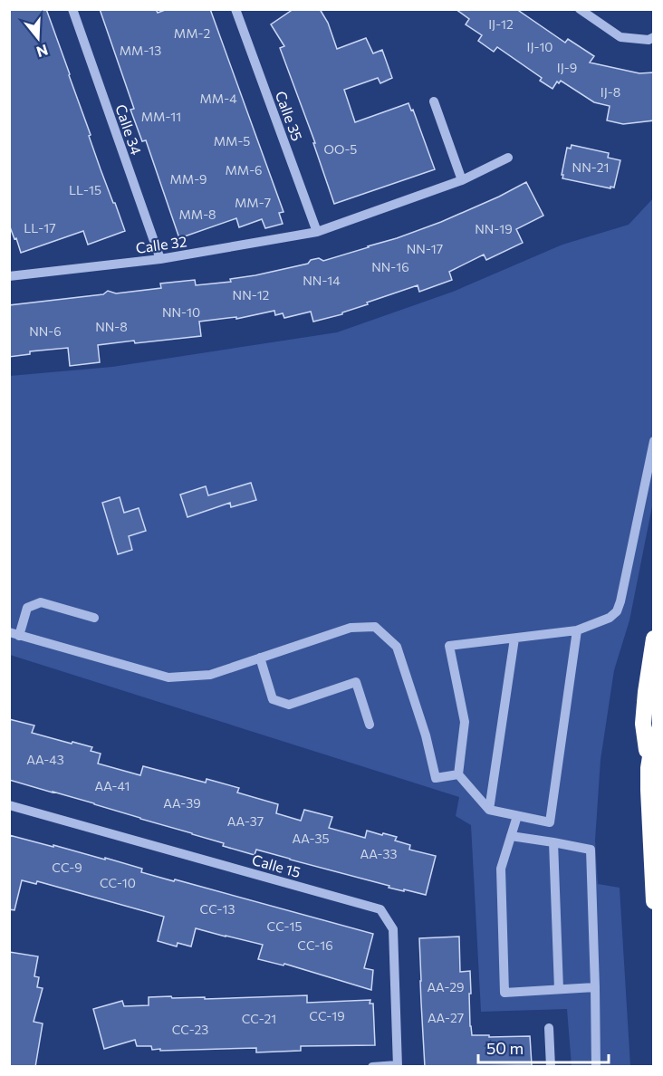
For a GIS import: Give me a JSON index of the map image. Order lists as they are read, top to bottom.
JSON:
{
  "streets": {
    "street": [
      "Calle 35",
      "Calle 34",
      "Calle 32",
      "Calle 15"
    ]
  },
  "crossings": [
    ["Calle 35", "Calle 32"],
    ["Calle 34", "Calle 32"]
  ],
  "house_numbers": [
    "IJ-12",
    "MM-2",
    "IJ-10",
    "MM-13",
    "IJ-9",
    "IJ-8",
    "MM-4",
    "MM-11",
    "MM-5",
    "OO-5",
    "NN-21",
    "MM-6",
    "MM-9",
    "LL-15",
    "MM-7",
    "MM-8",
    "LL-17",
    "NN-19",
    "NN-17",
    "NN-16",
    "NN-14",
    "NN-12",
    "NN-10",
    "NN-8",
    "NN-6",
    "AA-43",
    "AA-41",
    "AA-39",
    "AA-37",
    "AA-35",
    "AA-33",
    "CC-9",
    "CC-10",
    "CC-13",
    "CC-15",
    "CC-16",
    "AA-29",
    "CC-19",
    "AA-27",
    "CC-21",
    "CC-23"
  ],
  "scale_bar": "50 m",
  "north": "bottom"
}
